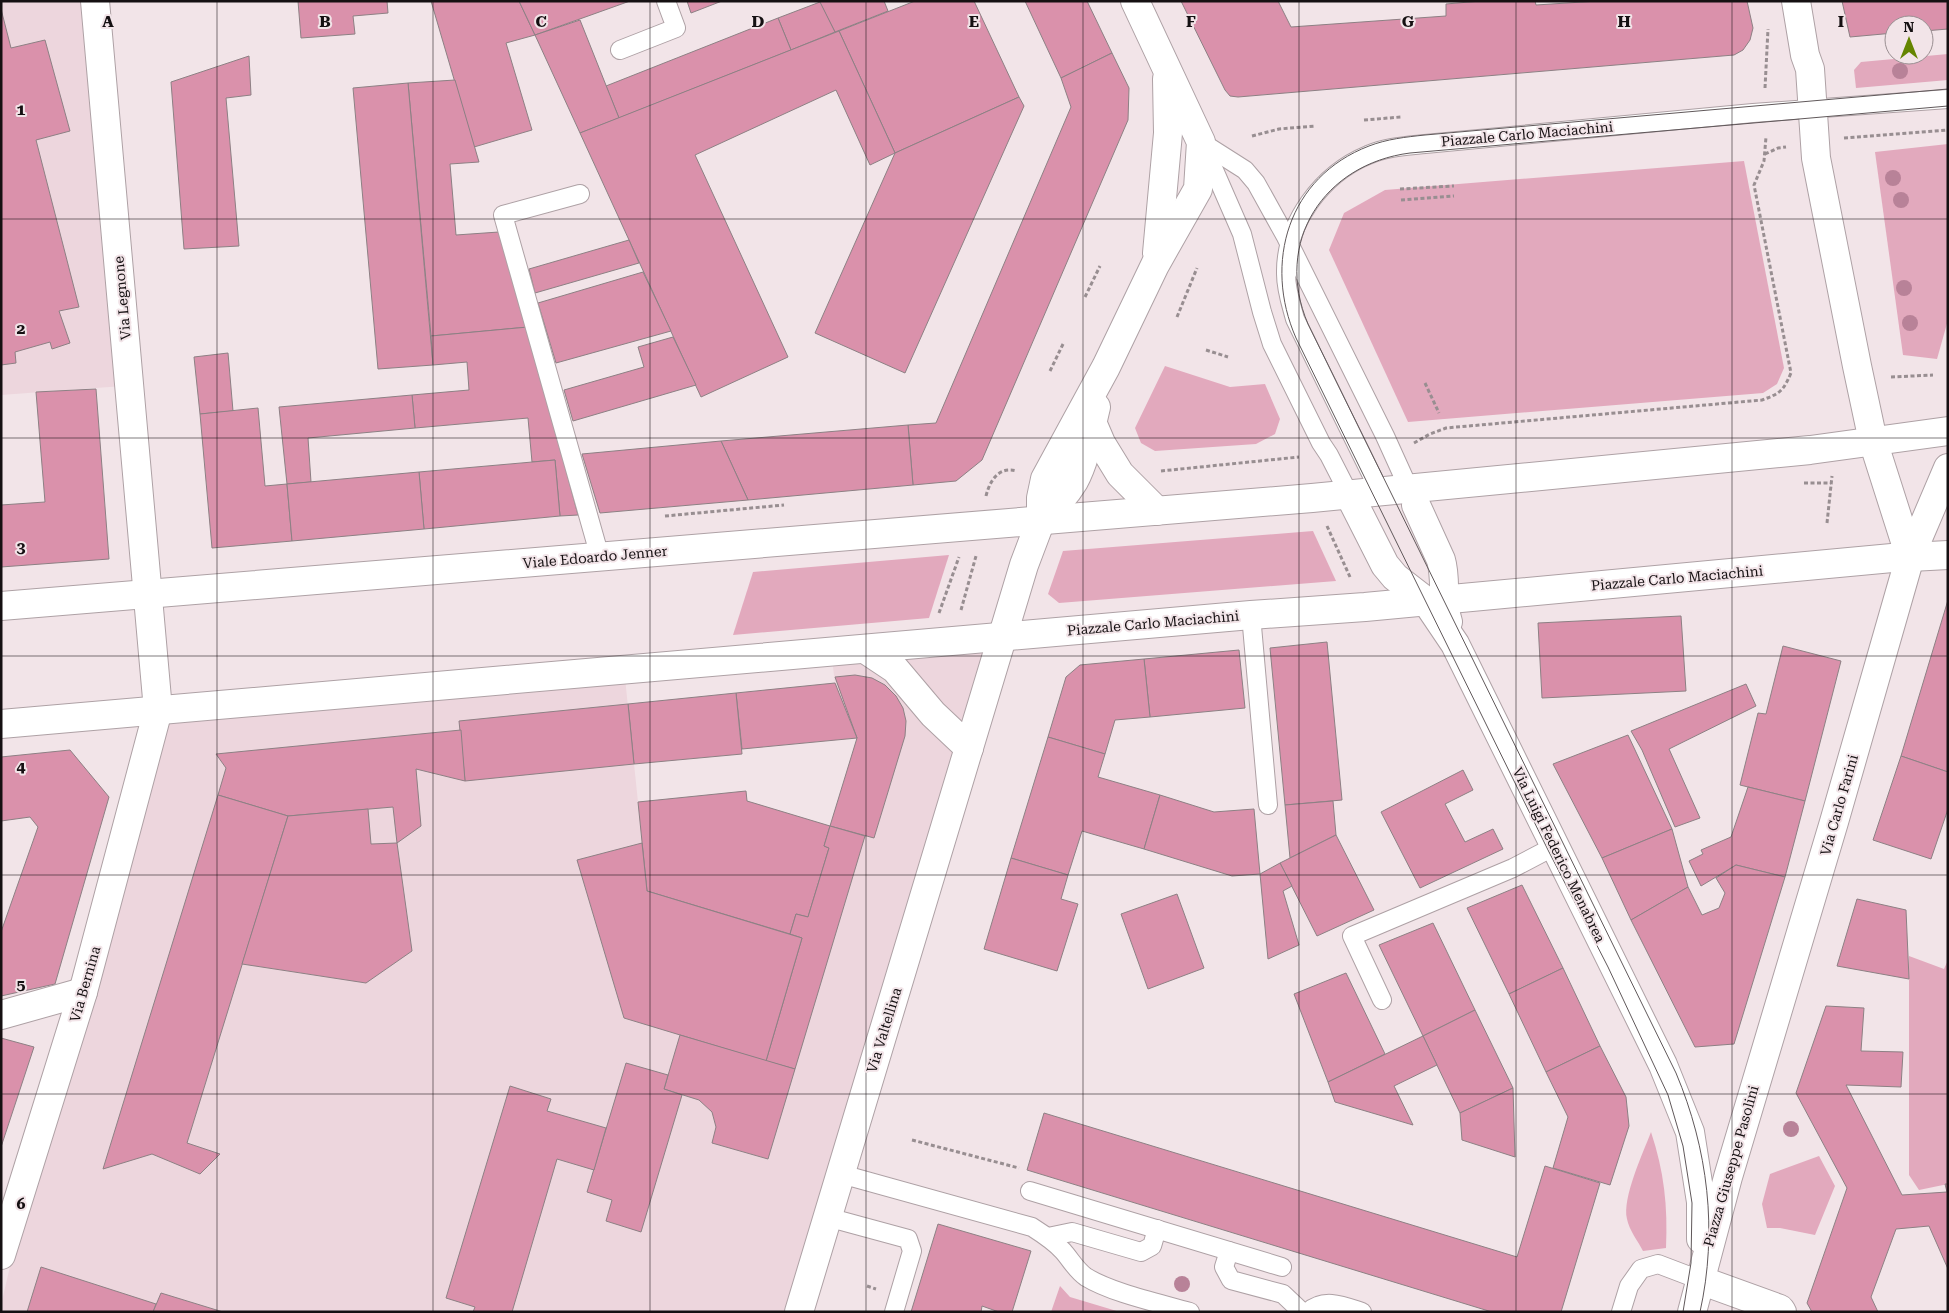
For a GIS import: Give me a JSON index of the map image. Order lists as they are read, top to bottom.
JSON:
{
  "streets": {
    "main road": [
      "Piazzale Carlo Maciachini",
      "Via Legnone",
      "Viale Edoardo Jenner",
      "Via Carlo Farini",
      "Via Luigi Federico Menabrea",
      "Via Bernina",
      "Via Valtellina",
      "Piazza Giuseppe Pasolini"
    ]
  },
  "crossings": [
    ["Piazzale Carlo Maciachini", "Via Carlo Farini"],
    ["Piazzale Carlo Maciachini", "Via Luigi Federico Menabrea"],
    ["Piazzale Carlo Maciachini", "Via Valtellina"],
    ["Via Legnone", "Viale Edoardo Jenner"],
    ["Via Carlo Farini", "Piazza Giuseppe Pasolini"],
    ["Via Luigi Federico Menabrea", "Piazza Giuseppe Pasolini"]
  ],
  "north": "top",
  "grid": {
    "columns": [
      "A",
      "B",
      "C",
      "D",
      "E",
      "F",
      "G",
      "H",
      "I"
    ],
    "rows": [
      "1",
      "2",
      "3",
      "4",
      "5",
      "6"
    ]
  }
}
